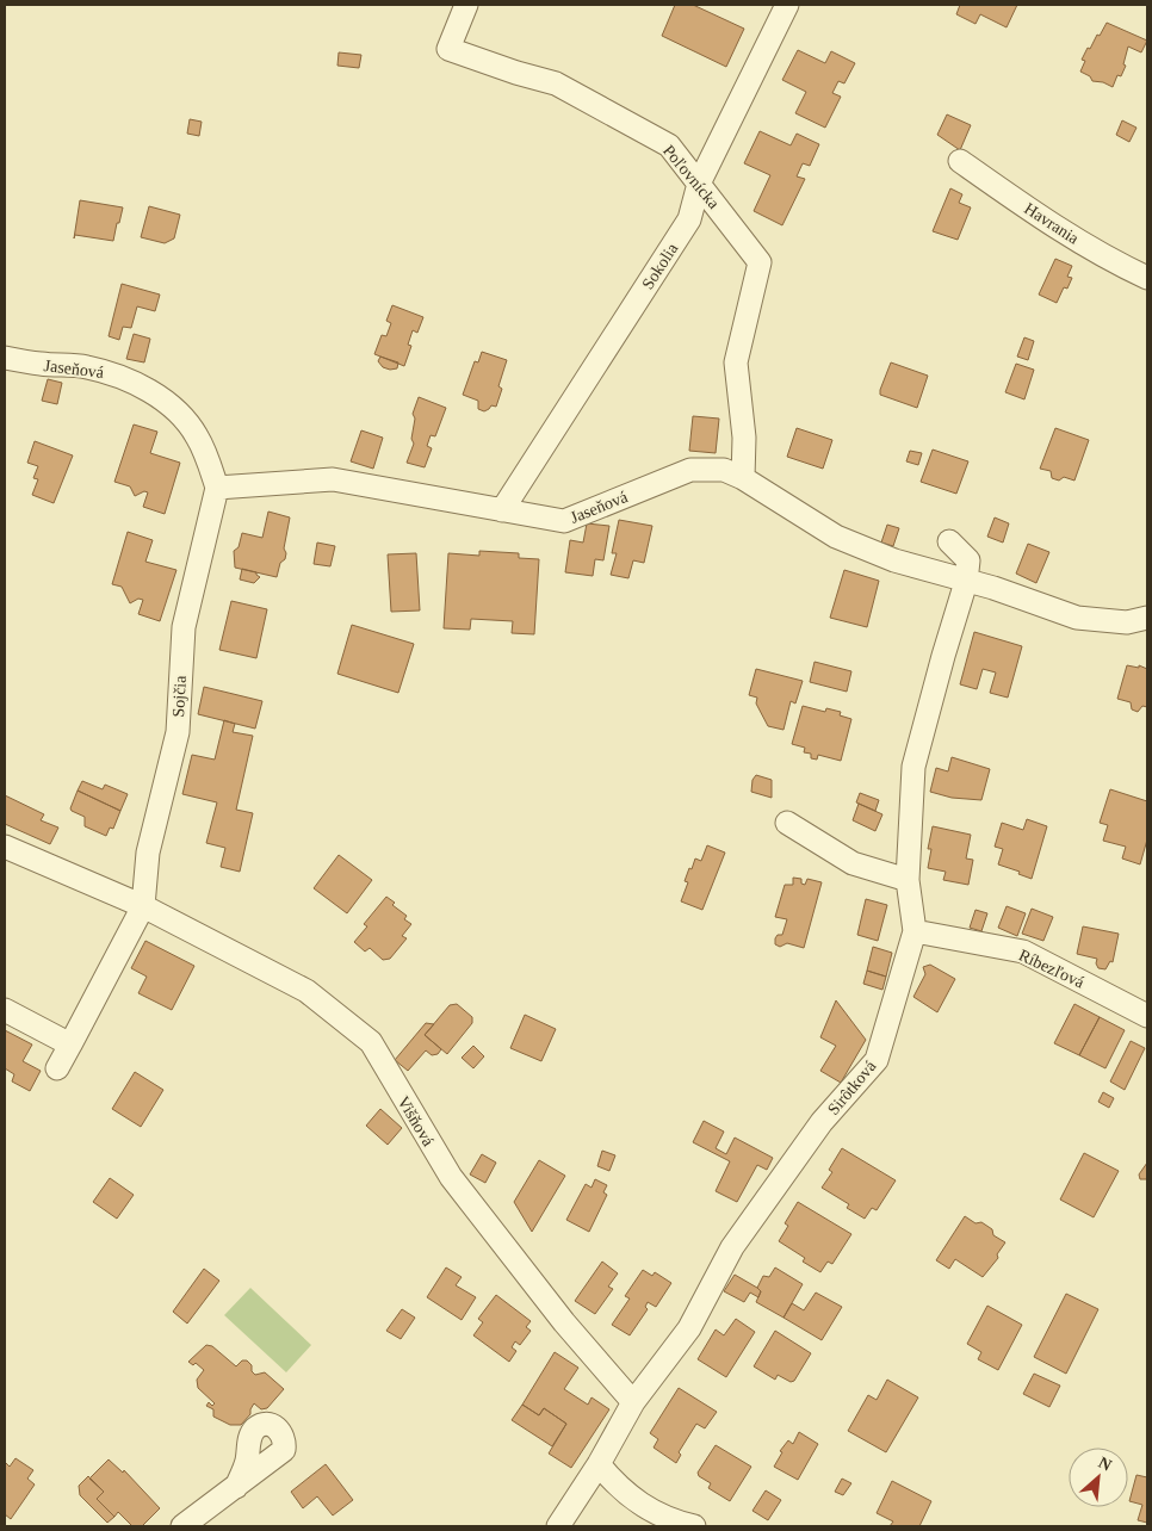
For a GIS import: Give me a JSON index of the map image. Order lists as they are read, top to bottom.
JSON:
{
  "streets": {
    "street": [
      "Poľovnícka",
      "Havrania",
      "Sokolia",
      "Jaseňová",
      "Sojčia",
      "Ríbezľová",
      "Sirôtková",
      "Višňová"
    ]
  },
  "crossings": [
    ["Poľovnícka", "Sokolia"],
    ["Poľovnícka", "Jaseňová"],
    ["Sokolia", "Jaseňová"],
    ["Jaseňová", "Sojčia"],
    ["Jaseňová", "Sirôtková"],
    ["Sojčia", "Višňová"],
    ["Ríbezľová", "Sirôtková"],
    ["Sirôtková", "Višňová"]
  ],
  "north": "top right"
}
